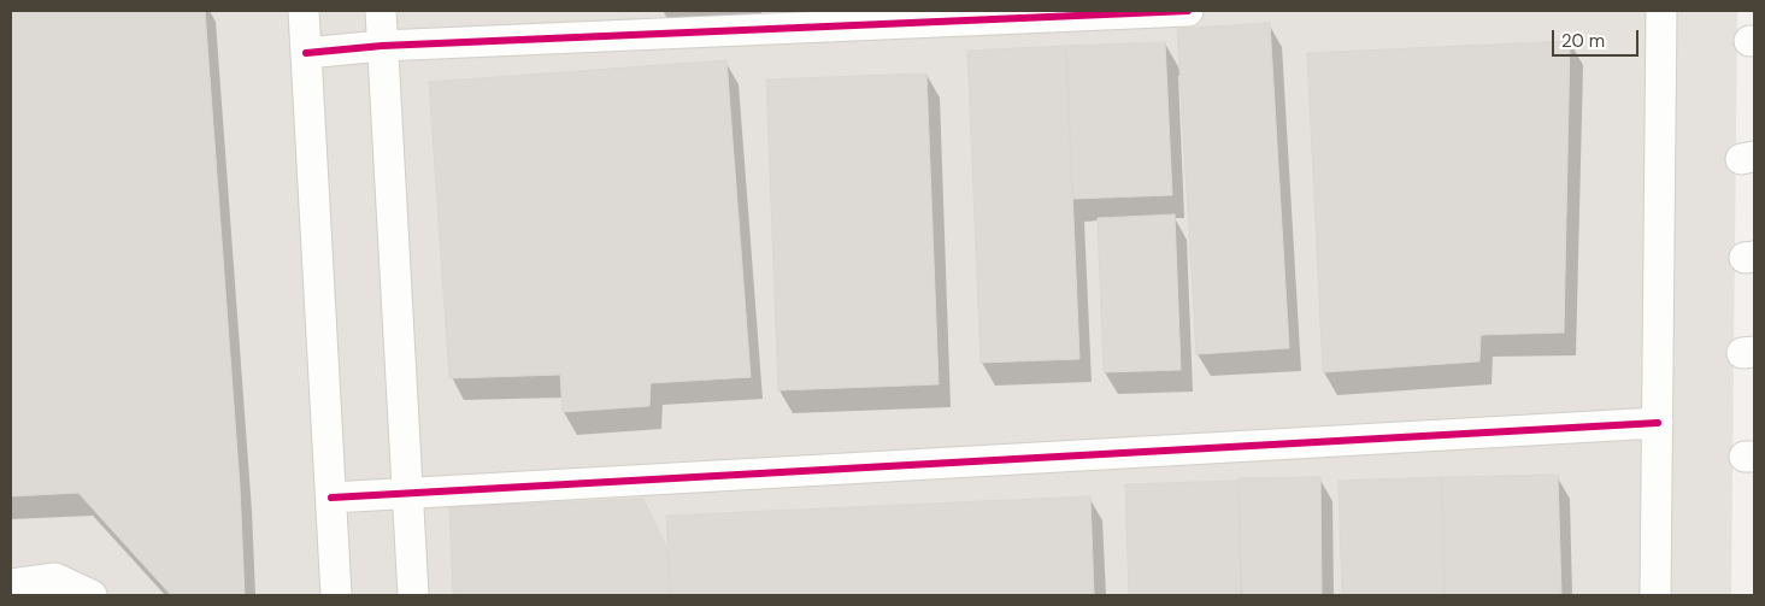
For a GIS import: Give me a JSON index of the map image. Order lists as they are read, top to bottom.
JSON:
{
  "scale_bar": "20 m"
}
